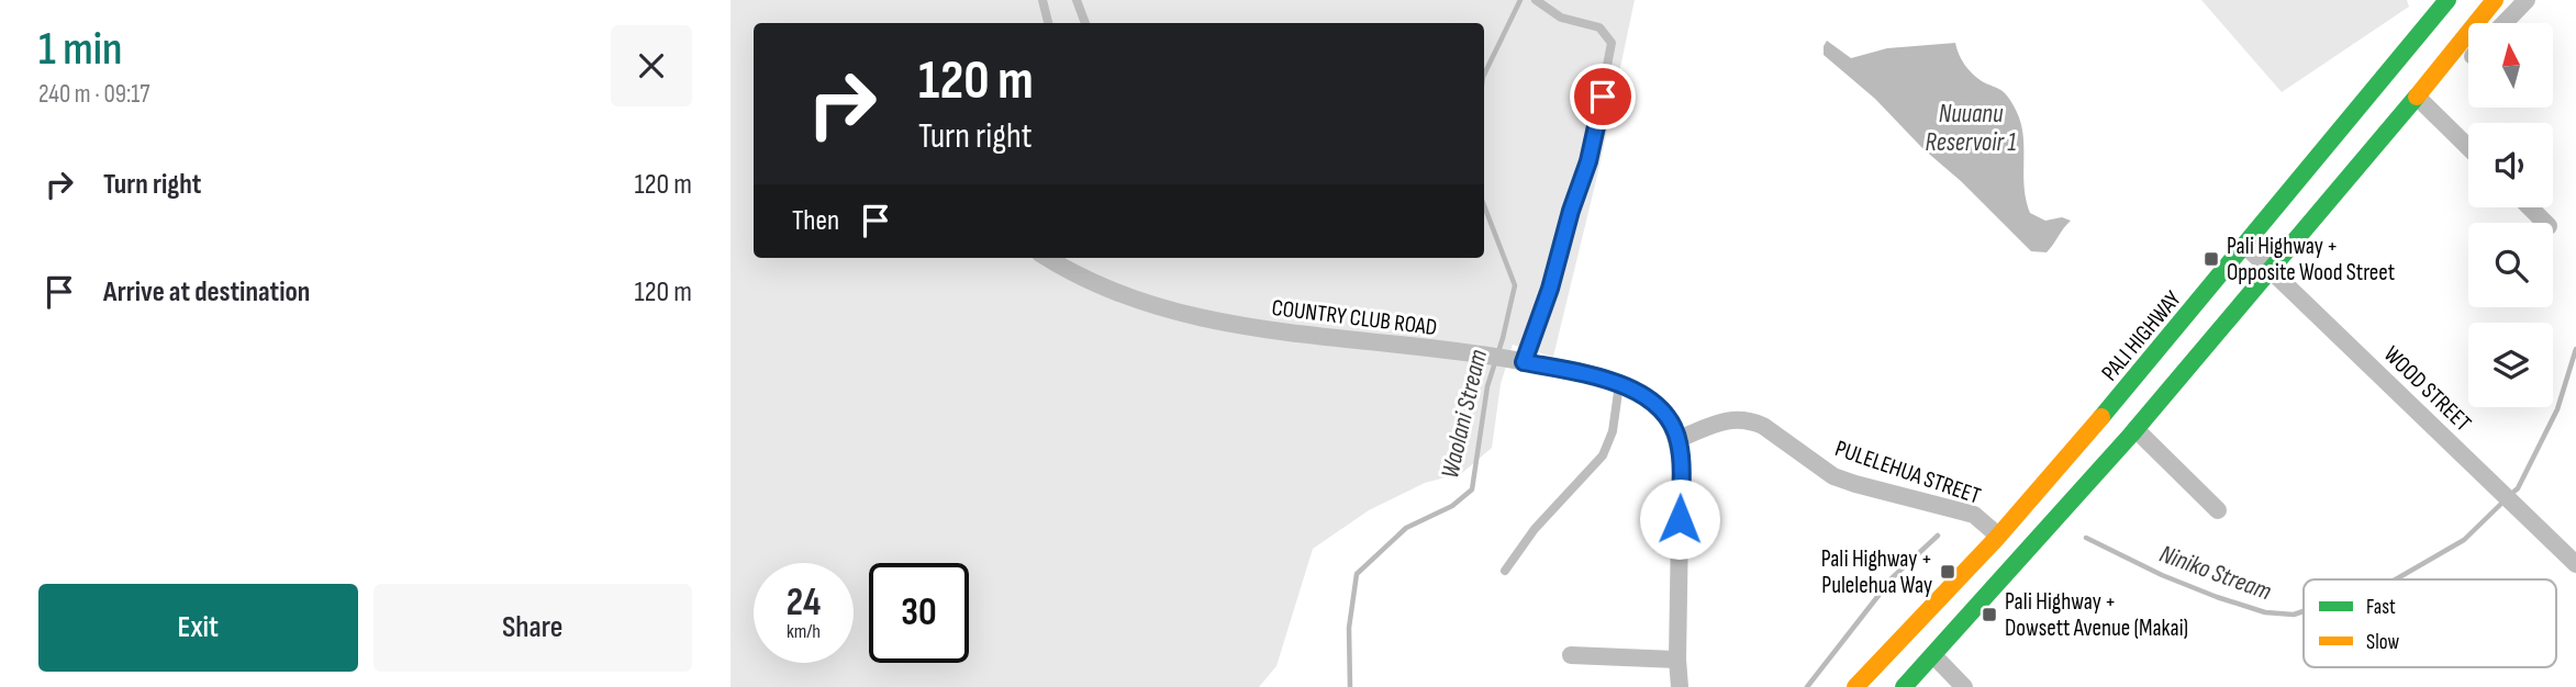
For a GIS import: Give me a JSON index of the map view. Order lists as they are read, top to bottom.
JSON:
{
  "streets": {
    "highway": ["PALI HIGHWAY"],
    "street": ["COUNTRY CLUB ROAD", "WOOD STREET", "PULELEHUA STREET"]
  },
  "crossings": [
    ["COUNTRY CLUB ROAD", "PULELEHUA STREET"],
    ["PALI HIGHWAY", "WOOD STREET"],
    ["PALI HIGHWAY", "PULELEHUA STREET"]
  ],
  "water": ["Nuuanu Reservoir 1", "Waolani Stream", "Niniko Stream"],
  "places": {
    "transit": ["Pali Highway + Opposite Wood Street", "Pali Highway + Pulelehua Way", "Pali Highway + Dowsett Avenue (Makai)"]
  },
  "legend": ["Fast", "Slow"],
  "north": "top",
  "page": {
    "heading": ["1 min", "240 m · 09:17"],
    "turn": ["120 m", "Turn right"],
    "list": [
      {
        "name": "Turn right",
        "value": "120 m"
      },
      {
        "name": "Arrive at destination",
        "value": "120 m"
      }
    ],
    "then": "Then",
    "speed": "24 km/h",
    "limit": "30",
    "buttons": ["Exit", "Share"]
  }
}
